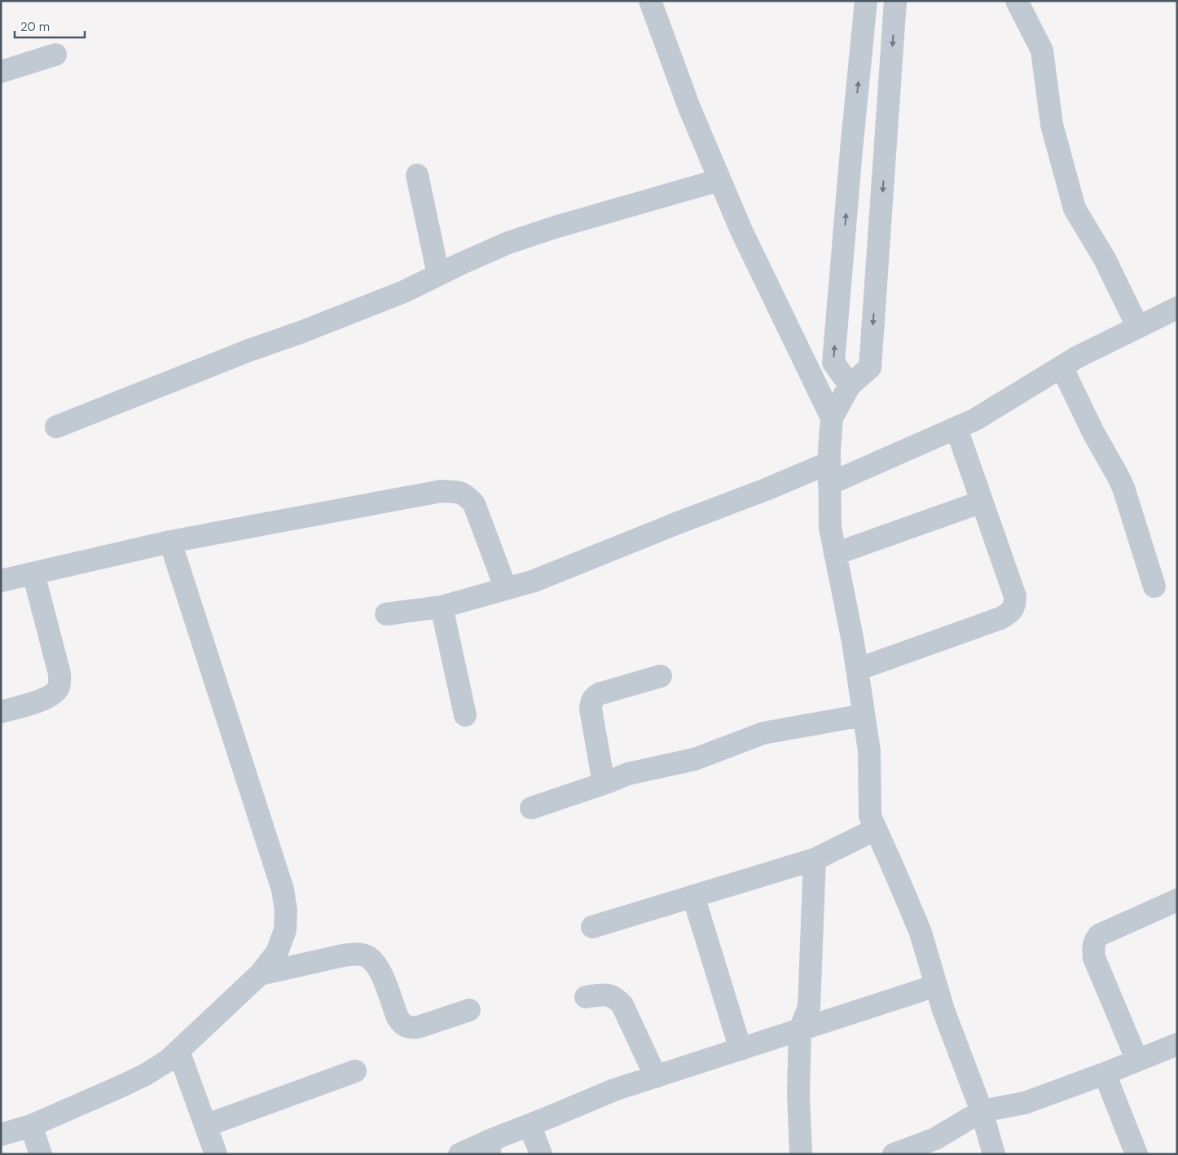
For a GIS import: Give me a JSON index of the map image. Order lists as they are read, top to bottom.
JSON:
{
  "scale_bar": "20 m"
}
